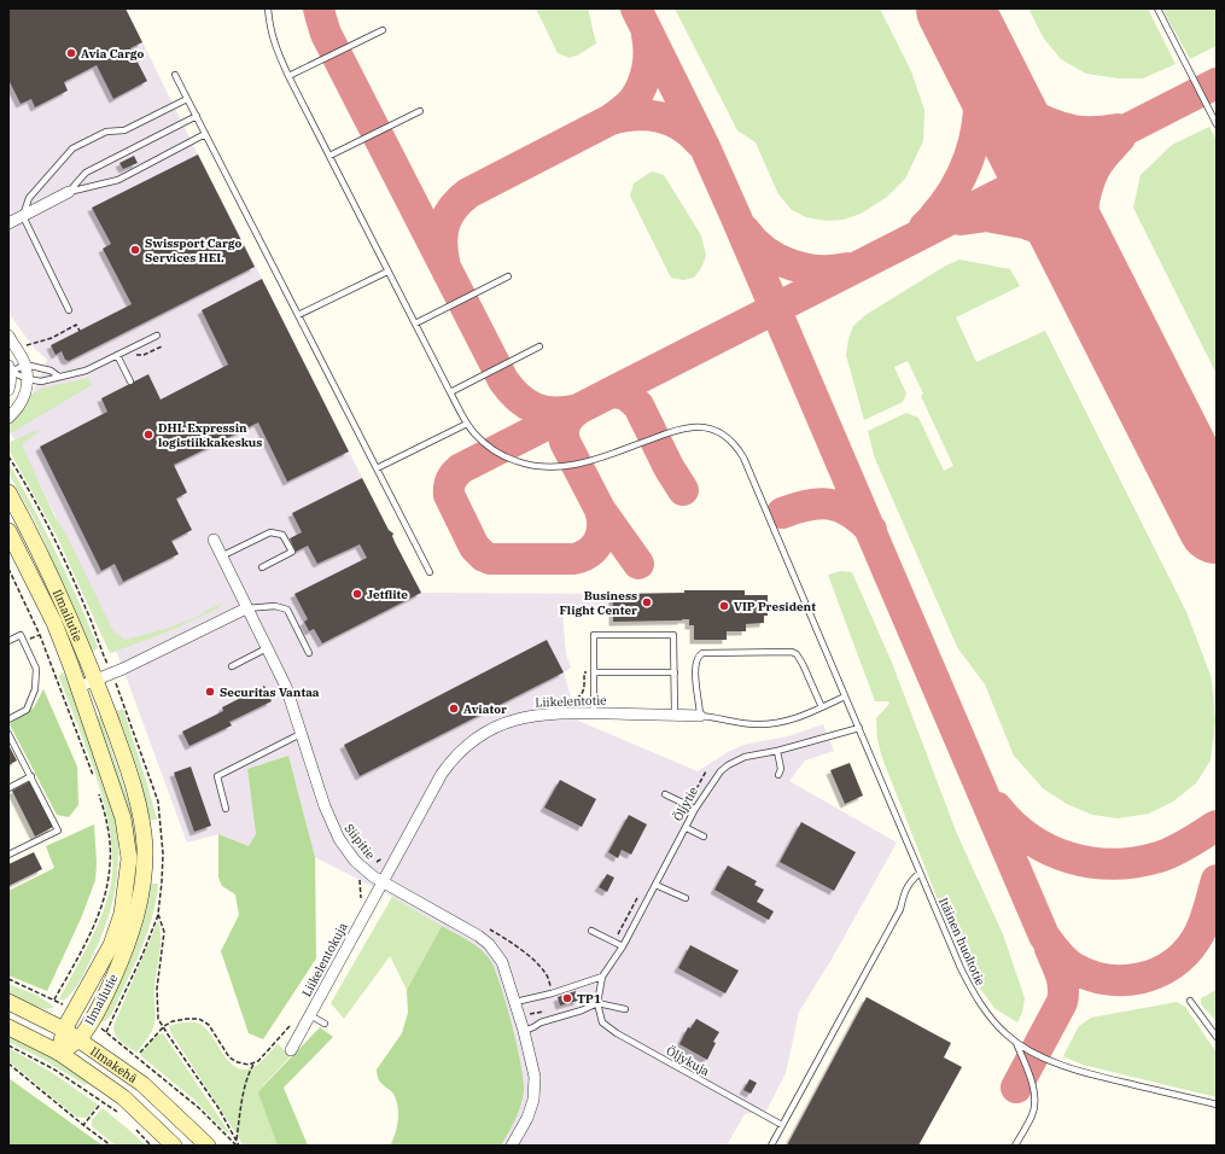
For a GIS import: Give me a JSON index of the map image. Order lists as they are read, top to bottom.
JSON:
{
  "streets": {
    "main road": ["Ilmailutie", "Ilmakehä"],
    "street": ["Liikelentotie", "Siipitie", "Liikelentokuja"],
    "lane": ["Öljytie", "Itäinen huoltotie", "Öljykuja"]
  },
  "crossings": [
    ["Ilmailutie", "Ilmakehä"],
    ["Liikelentotie", "Siipitie"],
    ["Liikelentotie", "Liikelentokuja"],
    ["Öljytie", "Itäinen huoltotie"],
    ["Öljytie", "Öljykuja"],
    ["Siipitie", "Liikelentokuja"]
  ],
  "places": [
    "Avia Cargo",
    "Swissport Cargo Services HEL",
    "DHL Expressin logistiikkakeskus",
    "Jetflite",
    "Business Flight Center",
    "VIP President",
    "Securitas Vantaa",
    "Aviator",
    "TP1"
  ]
}
